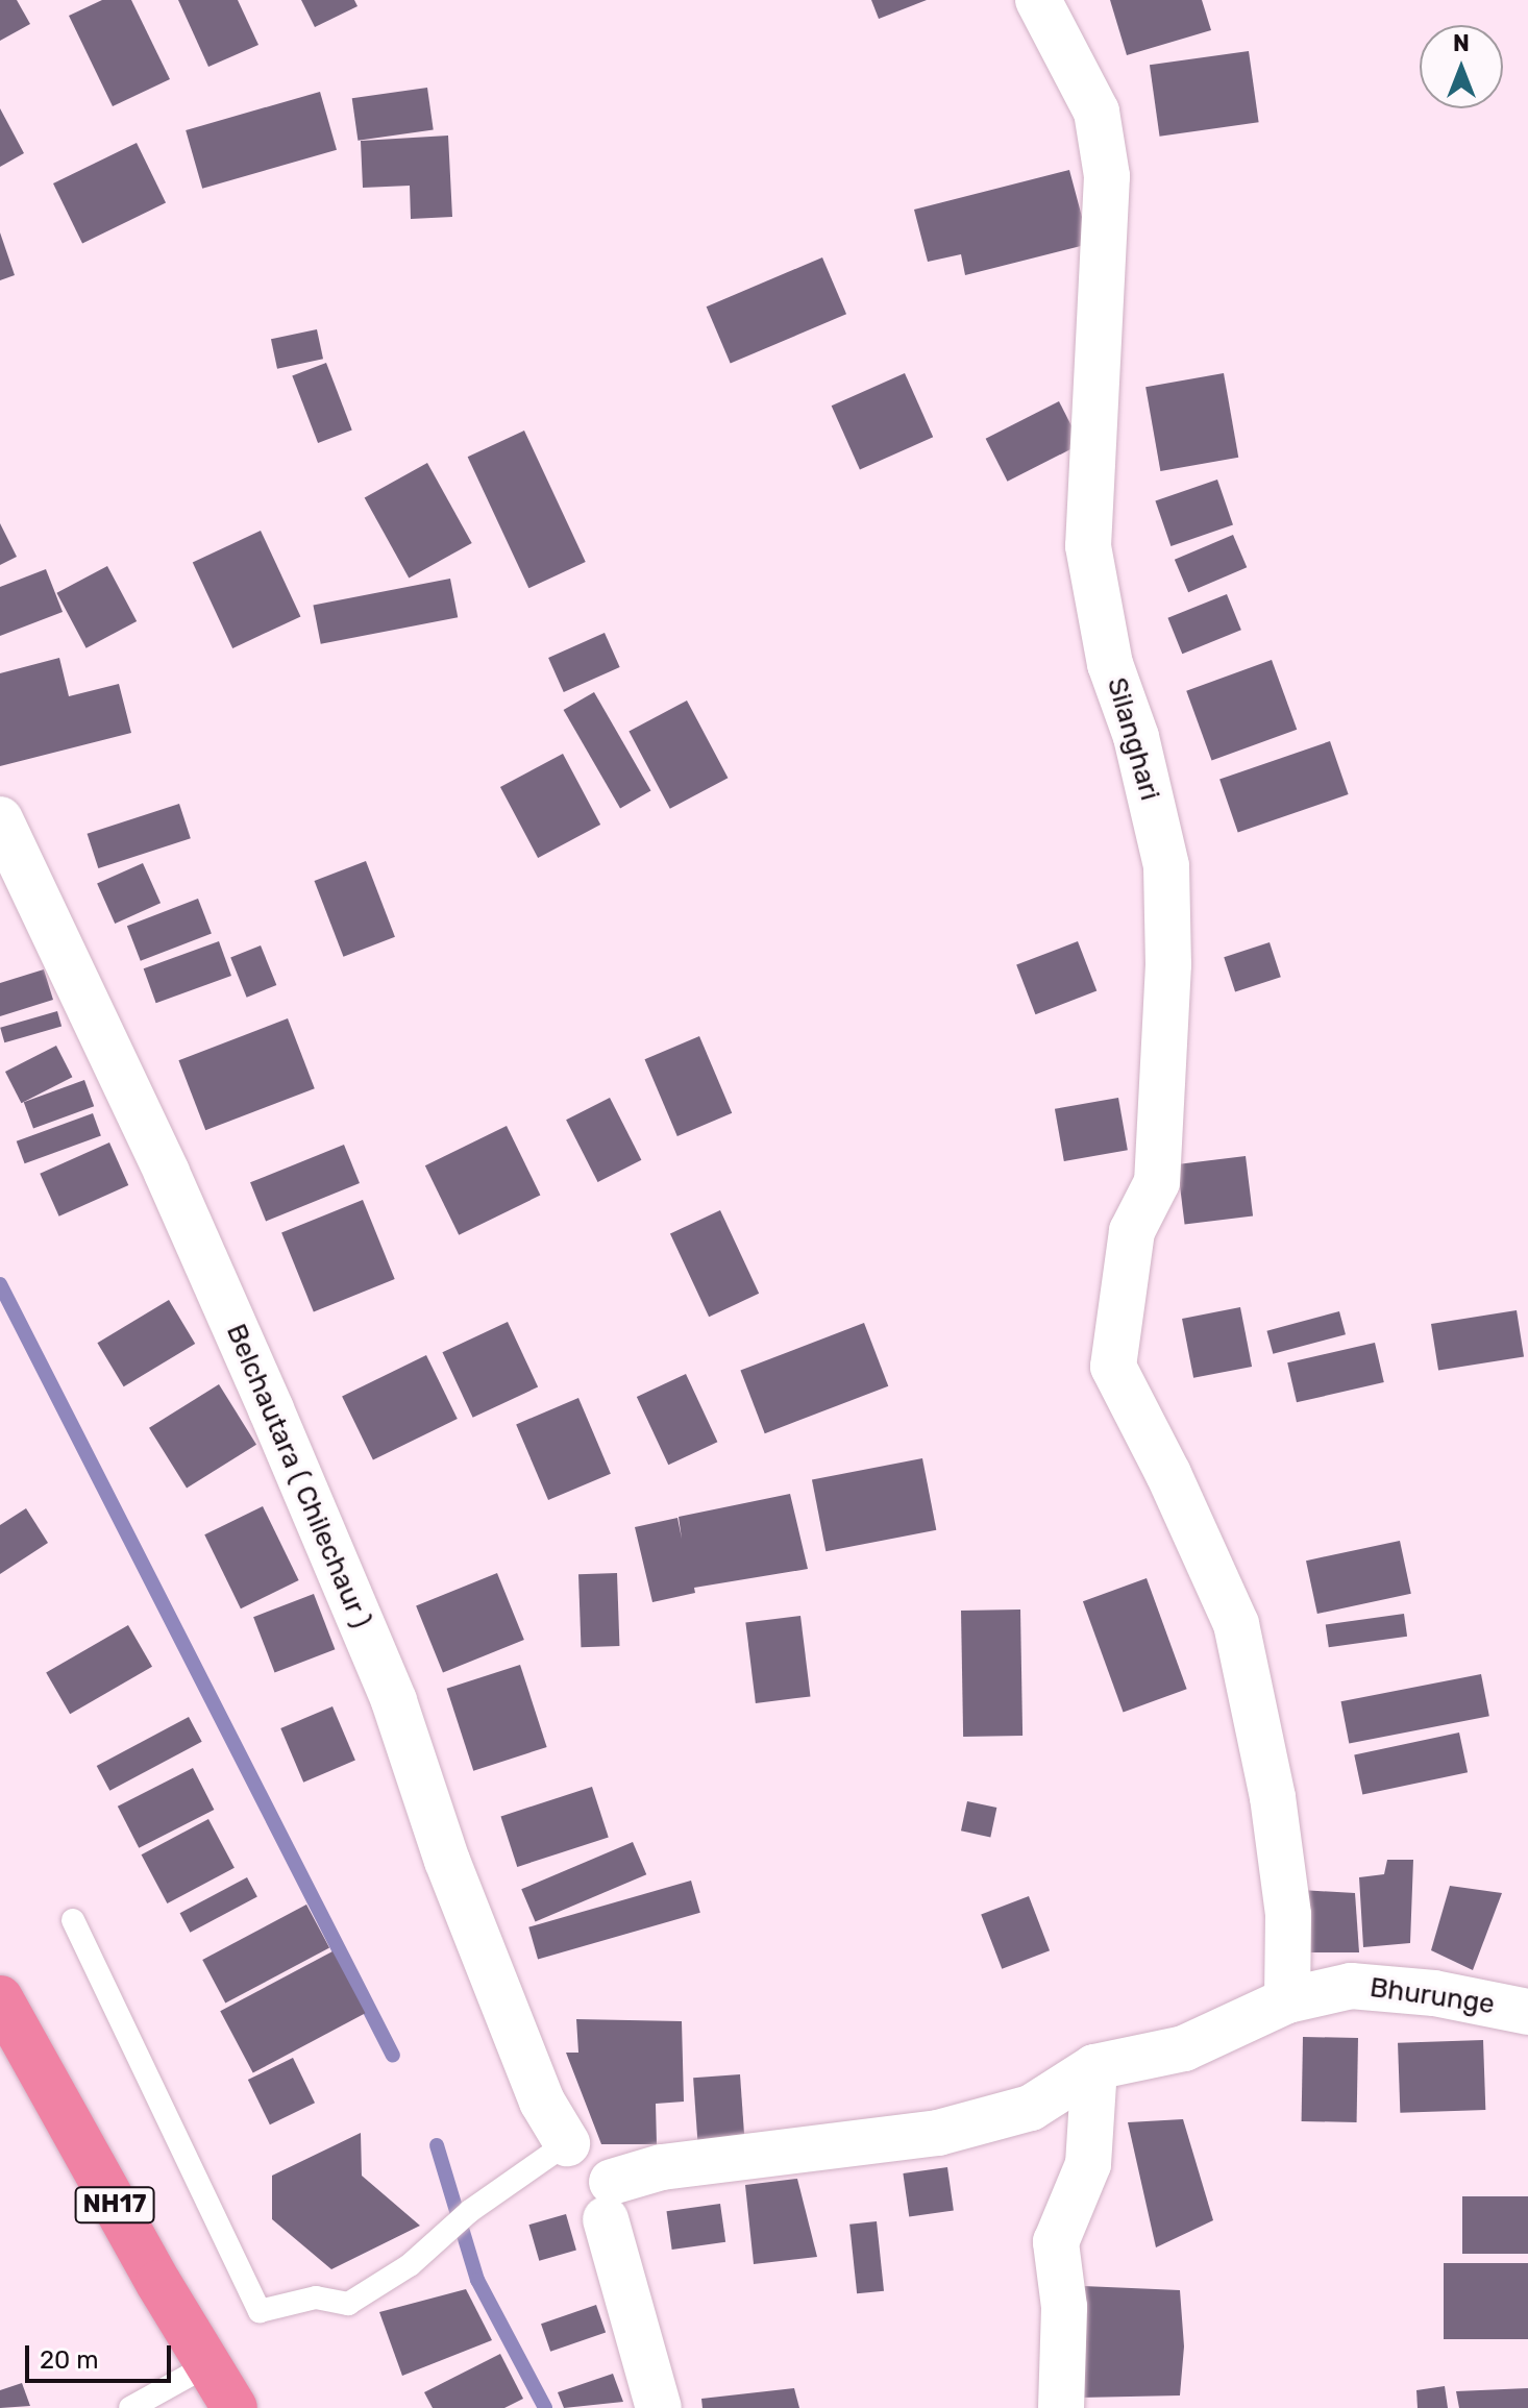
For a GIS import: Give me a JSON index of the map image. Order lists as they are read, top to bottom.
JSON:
{
  "streets": {
    "highway": ["NH17"],
    "street": ["Silanghari", "Belchautara ( Chilechaur )", "Bhurunge"]
  },
  "crossings": [
    ["Silanghari", "Bhurunge"]
  ],
  "scale_bar": "20 m",
  "north": "top"
}
